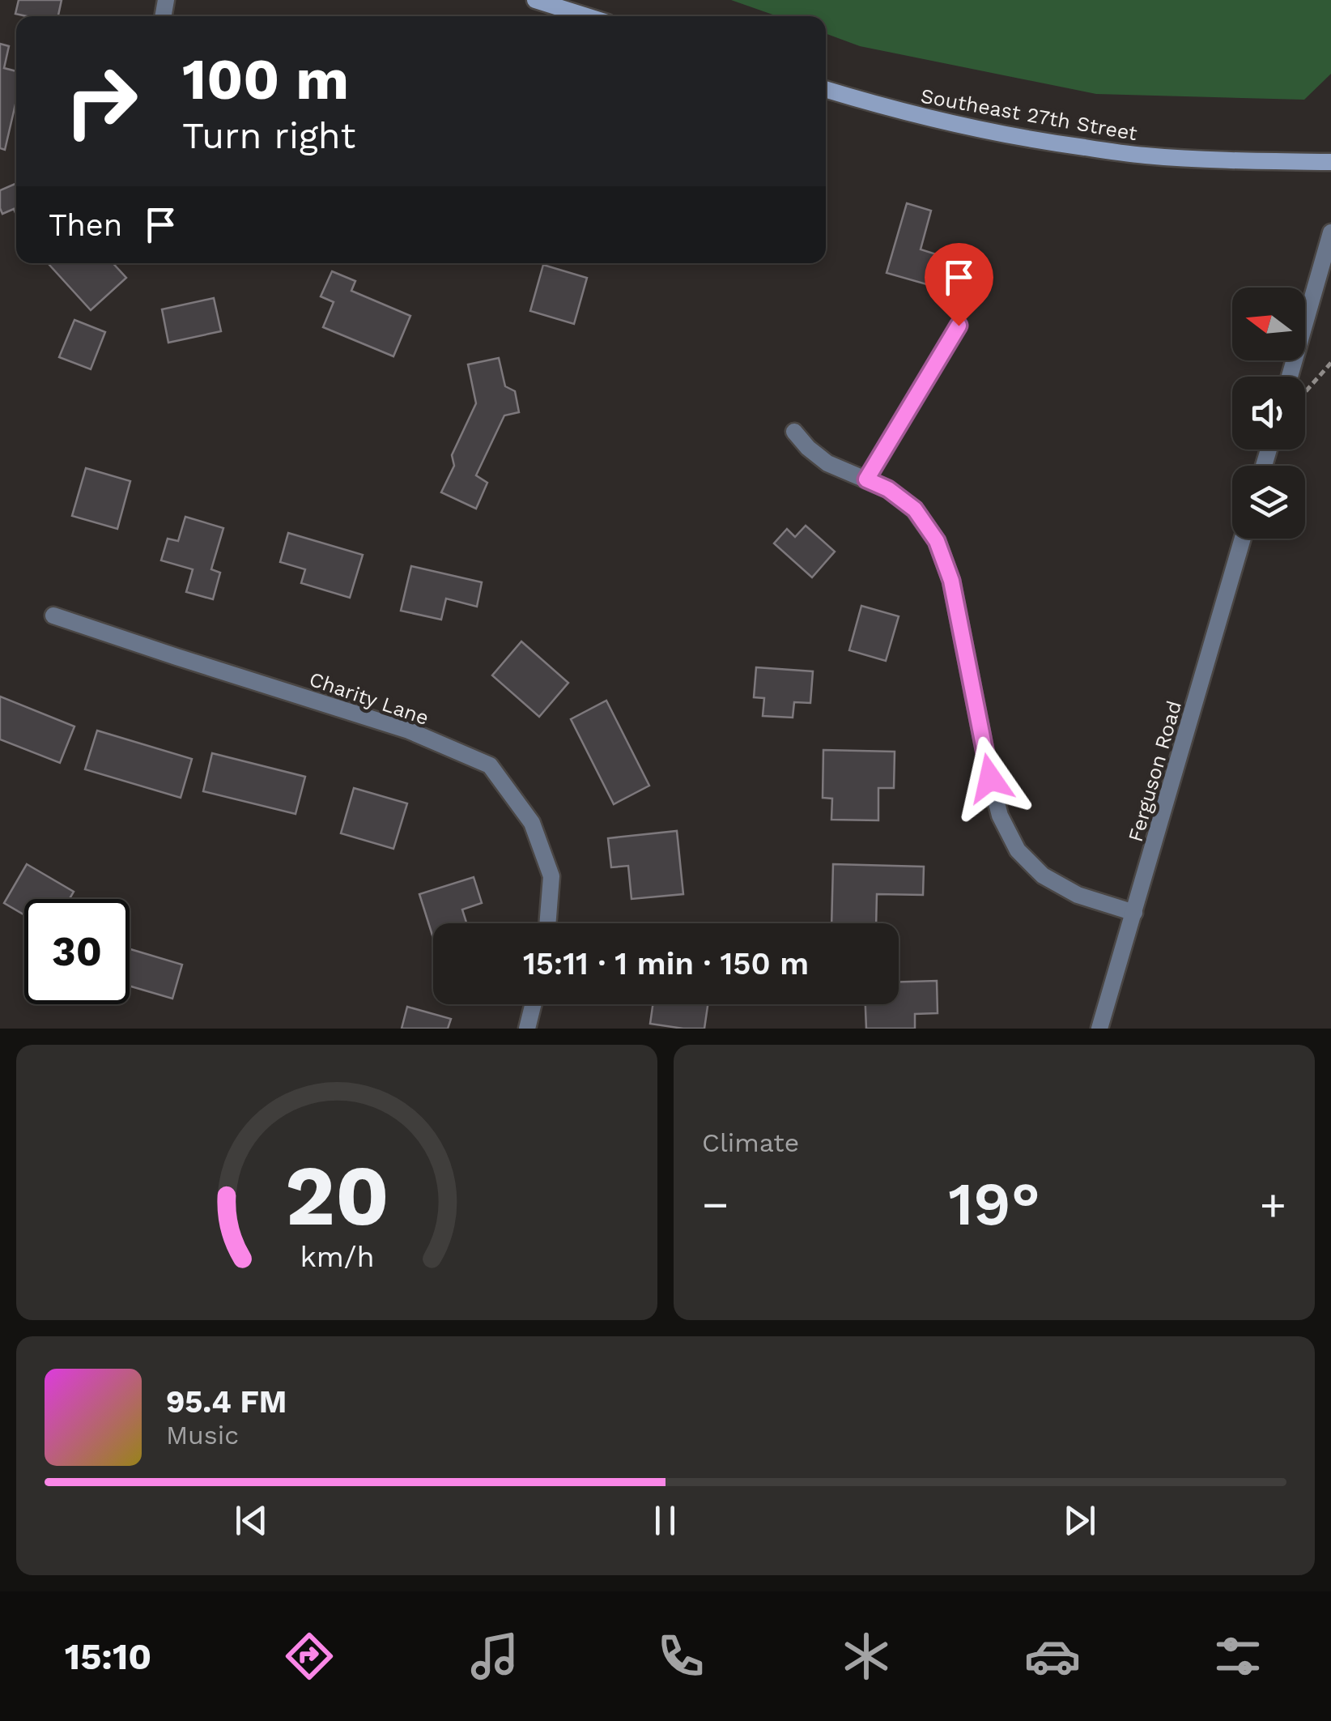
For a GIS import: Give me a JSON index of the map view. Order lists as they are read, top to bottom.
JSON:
{
  "streets": {
    "main road": ["Southeast 27th Street"],
    "street": ["Charity Lane", "Ferguson Road"]
  },
  "north": "left",
  "page": {
    "turn": ["100 m", "Turn right"],
    "then": "Then",
    "limit": "30",
    "trip": "15:11 · 1 min · 150 m",
    "tile": "Climate",
    "heat": ["−", "19°", "+"],
    "song": ["95.4 FM", "Music"],
    "tabs": "15:10",
    "gauge": ["20", "km/h"]
  }
}
